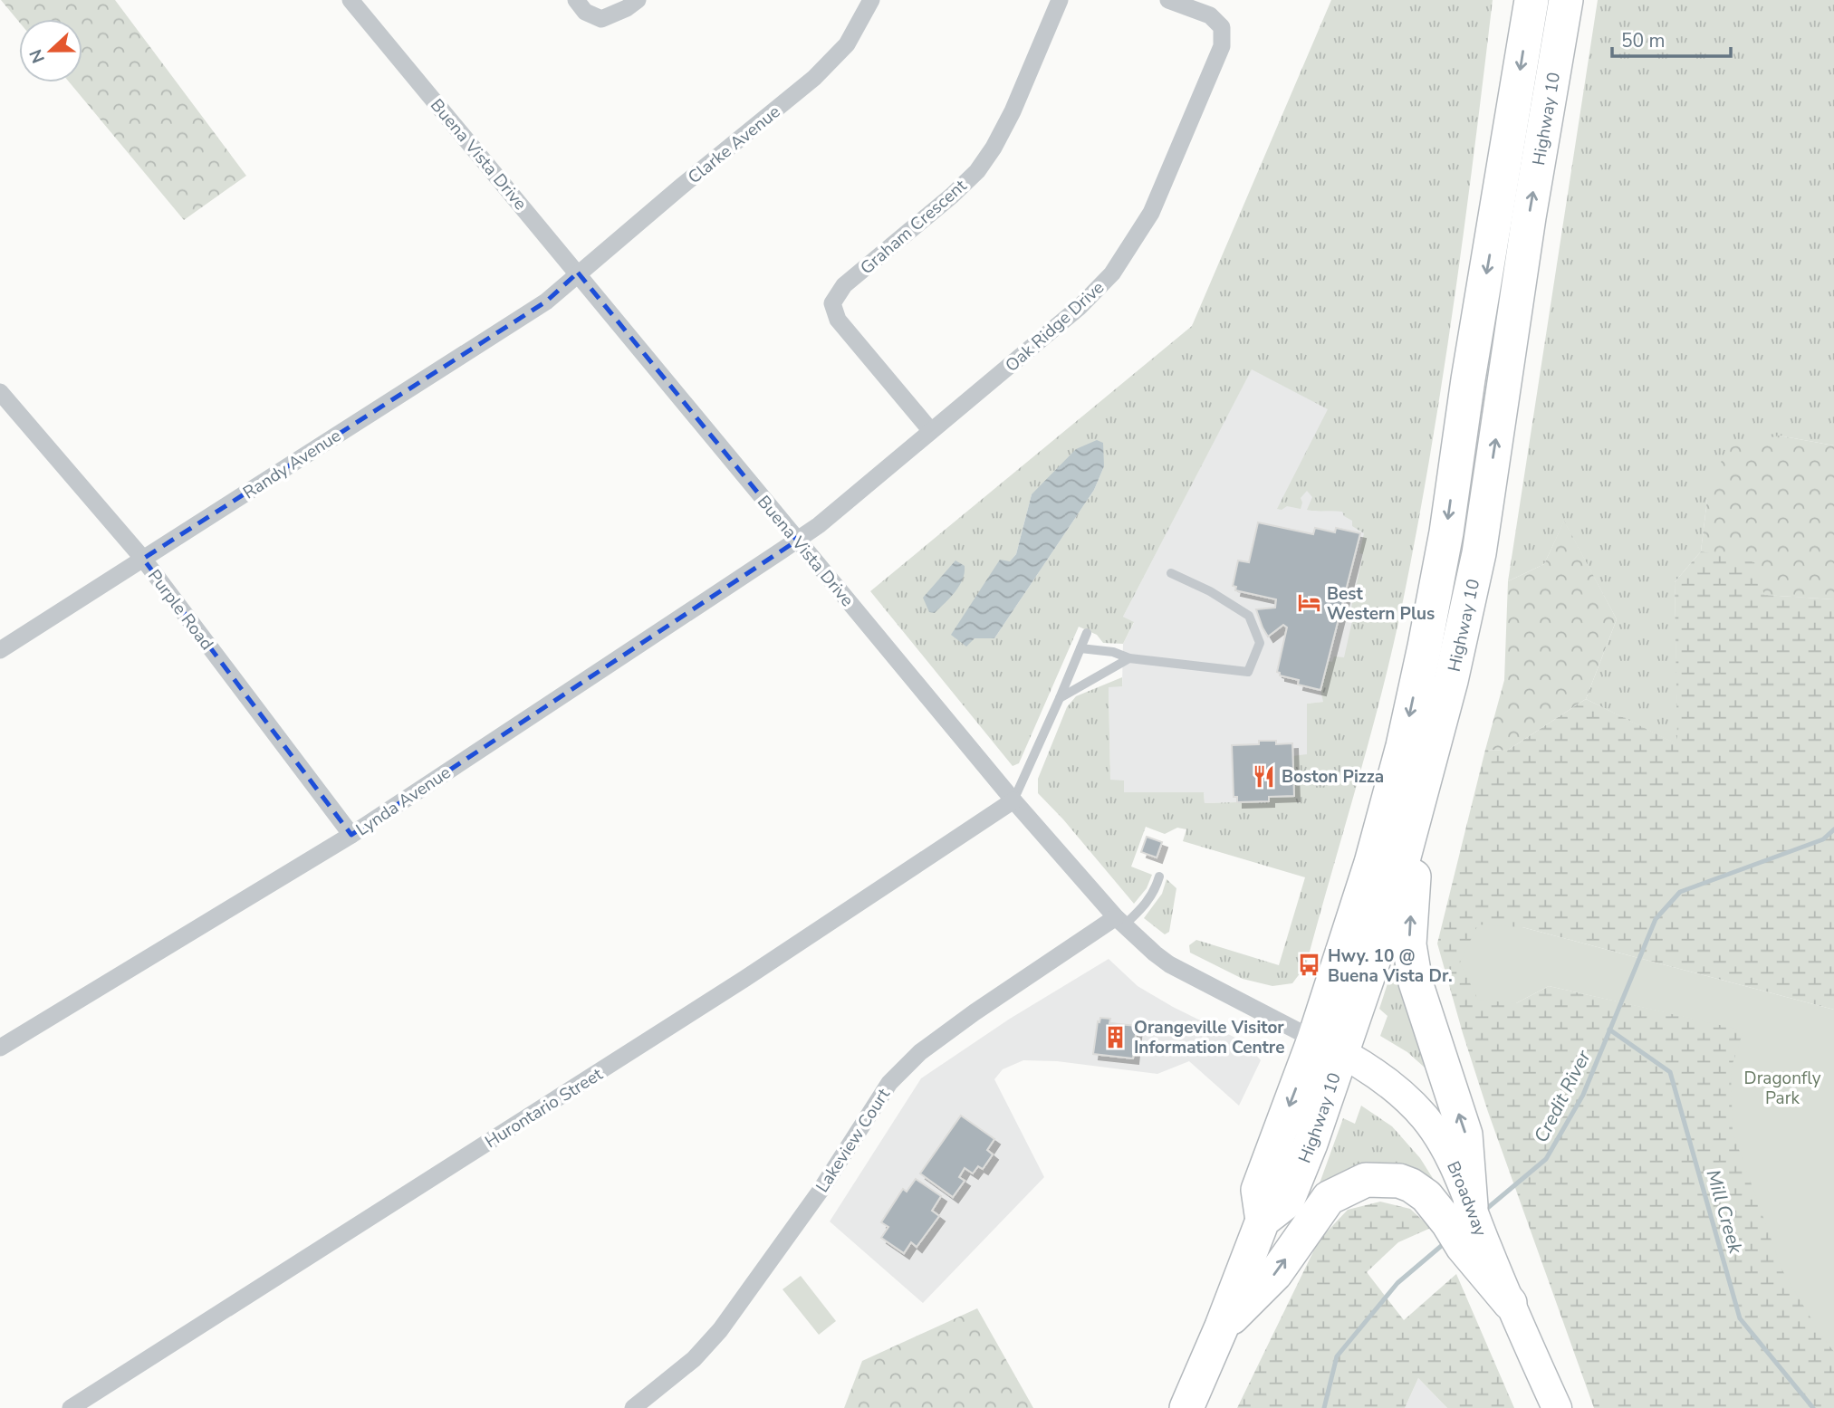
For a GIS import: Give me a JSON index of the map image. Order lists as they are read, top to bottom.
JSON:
{
  "streets": {
    "highway": ["Highway 10"],
    "main road": ["Broadway"],
    "street": [
      "Clarke Avenue",
      "Buena Vista Drive",
      "Graham Crescent",
      "Oak Ridge Drive",
      "Randy Avenue",
      "Purple Road",
      "Lynda Avenue",
      "Hurontario Street",
      "Lakeview Court"
    ]
  },
  "crossings": [
    ["Highway 10", "Buena Vista Drive"],
    ["Highway 10", "Broadway"],
    ["Clarke Avenue", "Buena Vista Drive"],
    ["Clarke Avenue", "Randy Avenue"],
    ["Buena Vista Drive", "Oak Ridge Drive"],
    ["Buena Vista Drive", "Randy Avenue"],
    ["Buena Vista Drive", "Lynda Avenue"],
    ["Buena Vista Drive", "Hurontario Street"],
    ["Buena Vista Drive", "Lakeview Court"],
    ["Buena Vista Drive", "Broadway"],
    ["Graham Crescent", "Oak Ridge Drive"],
    ["Oak Ridge Drive", "Lynda Avenue"],
    ["Randy Avenue", "Purple Road"],
    ["Purple Road", "Lynda Avenue"]
  ],
  "water": ["Credit River", "Mill Creek"],
  "parks": ["Dragonfly Park"],
  "places": {
    "hotel": ["Best Western Plus"],
    "restaurant": ["Boston Pizza"],
    "bus stop": ["Hwy. 10 @ Buena Vista Dr."],
    "building": ["Orangeville Visitor Information Centre"]
  },
  "scale_bar": "50 m",
  "north": "left"
}
